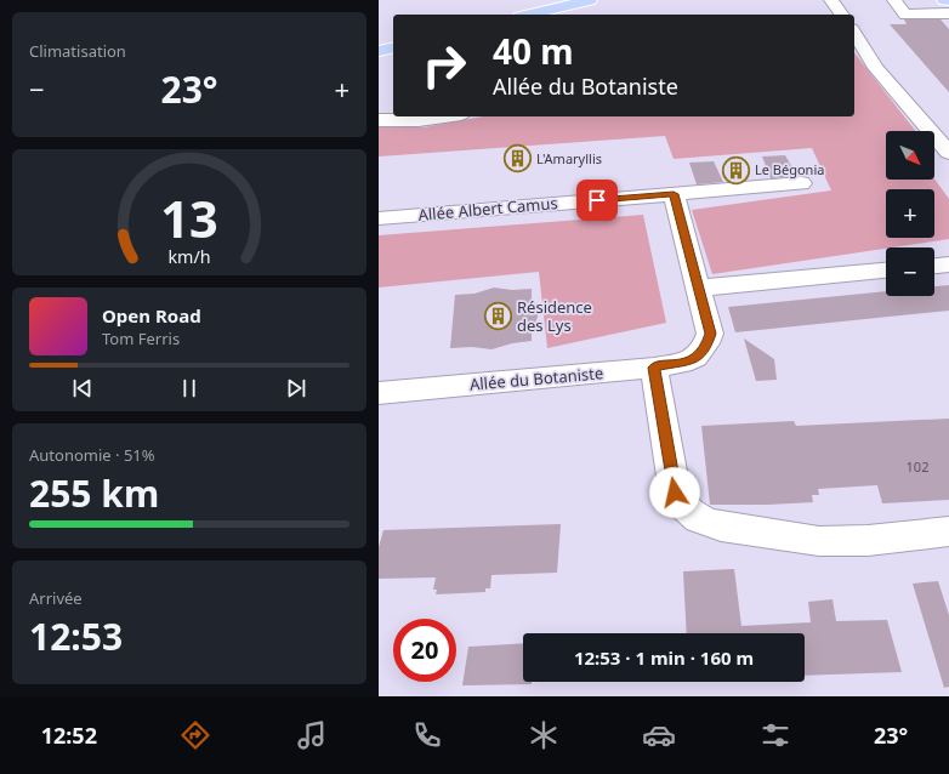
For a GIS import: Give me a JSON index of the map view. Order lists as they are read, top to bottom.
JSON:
{
  "streets": {
    "street": ["Allée Albert Camus", "Allée du Botaniste"]
  },
  "places": {
    "building": ["L'Amaryllis", "Le Bégonia", "Résidence des Lys"]
  },
  "house_numbers": ["102"],
  "north": "bottom right",
  "page": {
    "tile": [
      "Climatisation",
      ["Autonomie · 51%", "255 km"],
      ["Arrivée", "12:53"]
    ],
    "turn": ["40 m", "Allée du Botaniste"],
    "heat": ["−", "23°", "+"],
    "map_buttons": ["+", "−"],
    "song": ["Open Road", "Tom Ferris"],
    "limit": "20",
    "trip": "12:53 · 1 min · 160 m",
    "tabs": ["12:52", "23°"],
    "gauge": ["13", "km/h"]
  }
}
